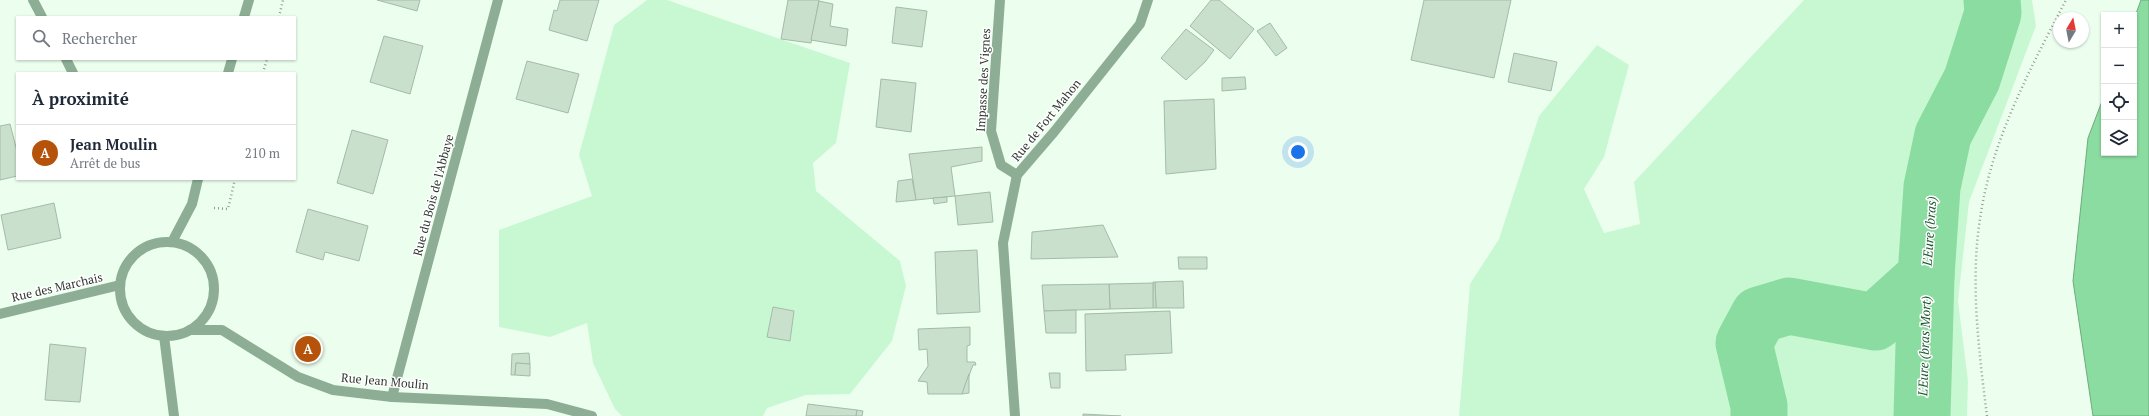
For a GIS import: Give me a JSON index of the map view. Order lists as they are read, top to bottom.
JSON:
{
  "streets": {
    "street": [
      "Impasse des Vignes",
      "Rue de Fort Mahon",
      "Rue du Bois de l'Abbaye",
      "Rue des Marchais",
      "Rue Jean Moulin"
    ]
  },
  "crossings": [
    ["Impasse des Vignes", "Rue de Fort Mahon"],
    ["Rue du Bois de l'Abbaye", "Rue Jean Moulin"],
    ["Rue des Marchais", "Rue Jean Moulin"]
  ],
  "water": ["L'Eure (bras)", "L'Eure (bras Mort)"],
  "north": "top",
  "page": {
    "map_buttons": ["+", "−"],
    "search": "Rechercher",
    "heading": "À proximité",
    "list": [
      {
        "mark": "A",
        "name": "Jean Moulin",
        "note": "Arrêt de bus",
        "value": "210 m"
      }
    ],
    "pins": "A"
  }
}
